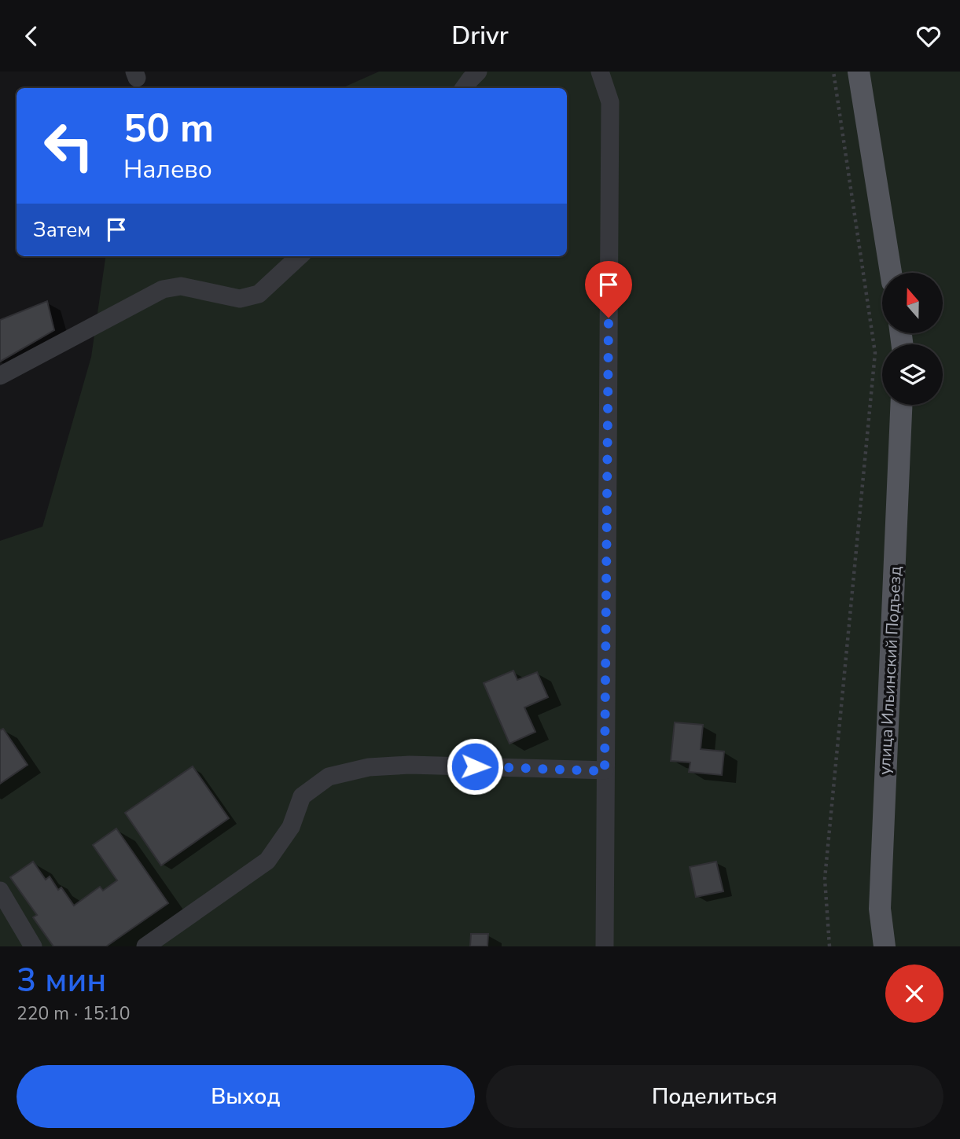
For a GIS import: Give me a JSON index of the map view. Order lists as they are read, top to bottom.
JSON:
{
  "streets": {
    "main road": ["улица Ильинский Подъезд"]
  },
  "north": "top",
  "page": {
    "header": "Drivr",
    "turn": ["50 m", "Налево"],
    "then": "Затем",
    "heading": ["3 мин", "220 m · 15:10"],
    "buttons": ["Выход", "Поделиться"]
  }
}
